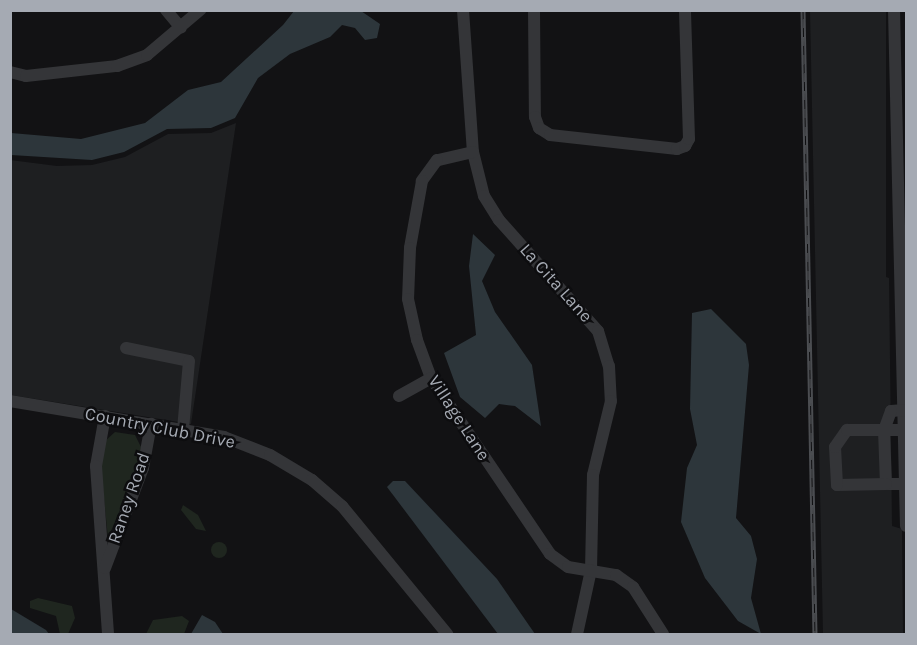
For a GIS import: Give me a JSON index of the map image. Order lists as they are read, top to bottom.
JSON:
{
  "streets": {
    "street": [
      "La Cita Lane",
      "Village Lane",
      "Country Club Drive",
      "Raney Road"
    ]
  },
  "crossings": [
    ["La Cita Lane", "Village Lane"],
    ["Country Club Drive", "Raney Road"]
  ]
}
